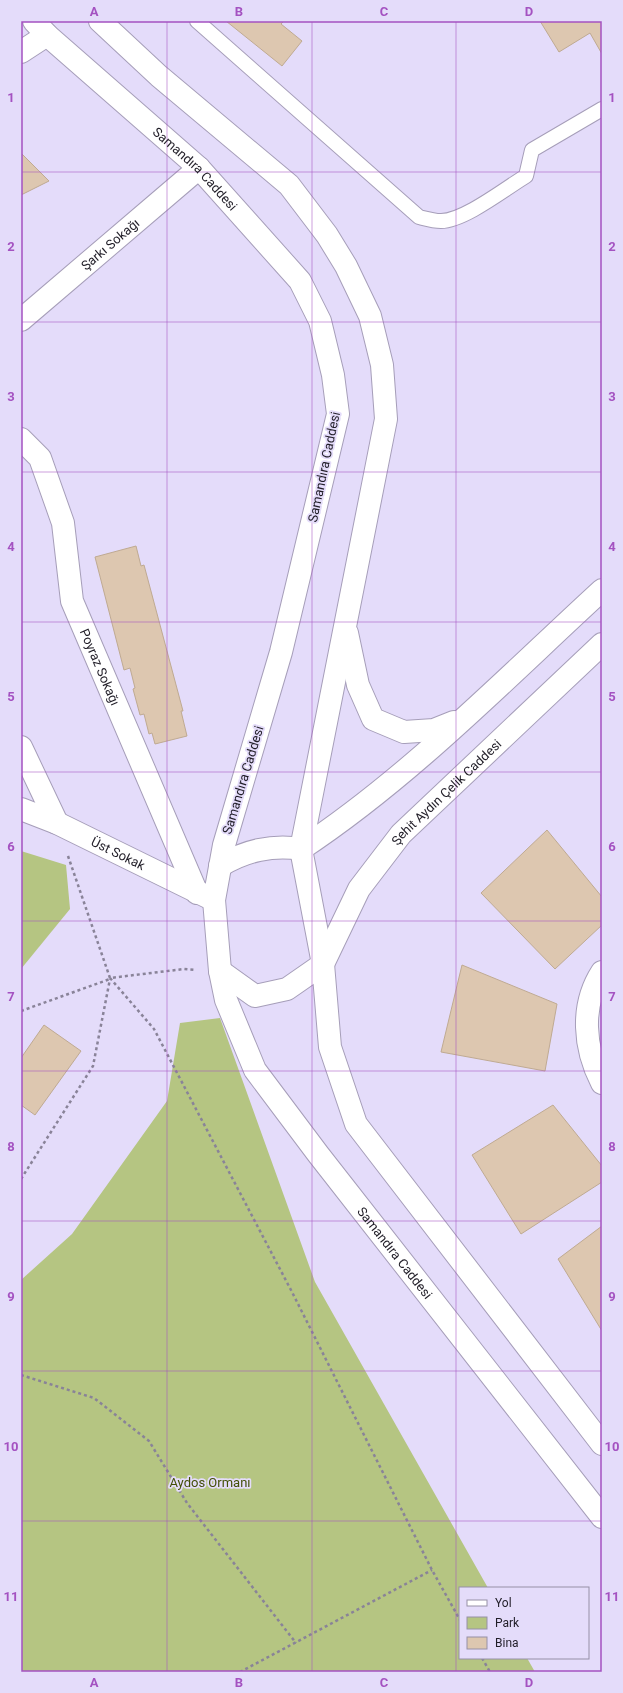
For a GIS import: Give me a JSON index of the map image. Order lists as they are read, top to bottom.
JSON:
{
  "streets": {
    "main road": [
      "Samandıra Caddesi",
      "Şarkı Sokağı",
      "Poyraz Sokağı",
      "Şehit Aydın Çelik Caddesi",
      "Üst Sokak"
    ]
  },
  "crossings": [
    ["Samandıra Caddesi", "Şarkı Sokağı"],
    ["Samandıra Caddesi", "Poyraz Sokağı"],
    ["Samandıra Caddesi", "Şehit Aydın Çelik Caddesi"],
    ["Samandıra Caddesi", "Üst Sokak"],
    ["Poyraz Sokağı", "Şehit Aydın Çelik Caddesi"],
    ["Poyraz Sokağı", "Üst Sokak"],
    ["Şehit Aydın Çelik Caddesi", "Üst Sokak"]
  ],
  "parks": ["Aydos Ormanı"],
  "legend": ["Yol", "Park", "Bina"],
  "grid": {
    "columns": [
      "A",
      "B",
      "C",
      "D"
    ],
    "rows": [
      "1",
      "2",
      "3",
      "4",
      "5",
      "6",
      "7",
      "8",
      "9",
      "10",
      "11"
    ]
  }
}
